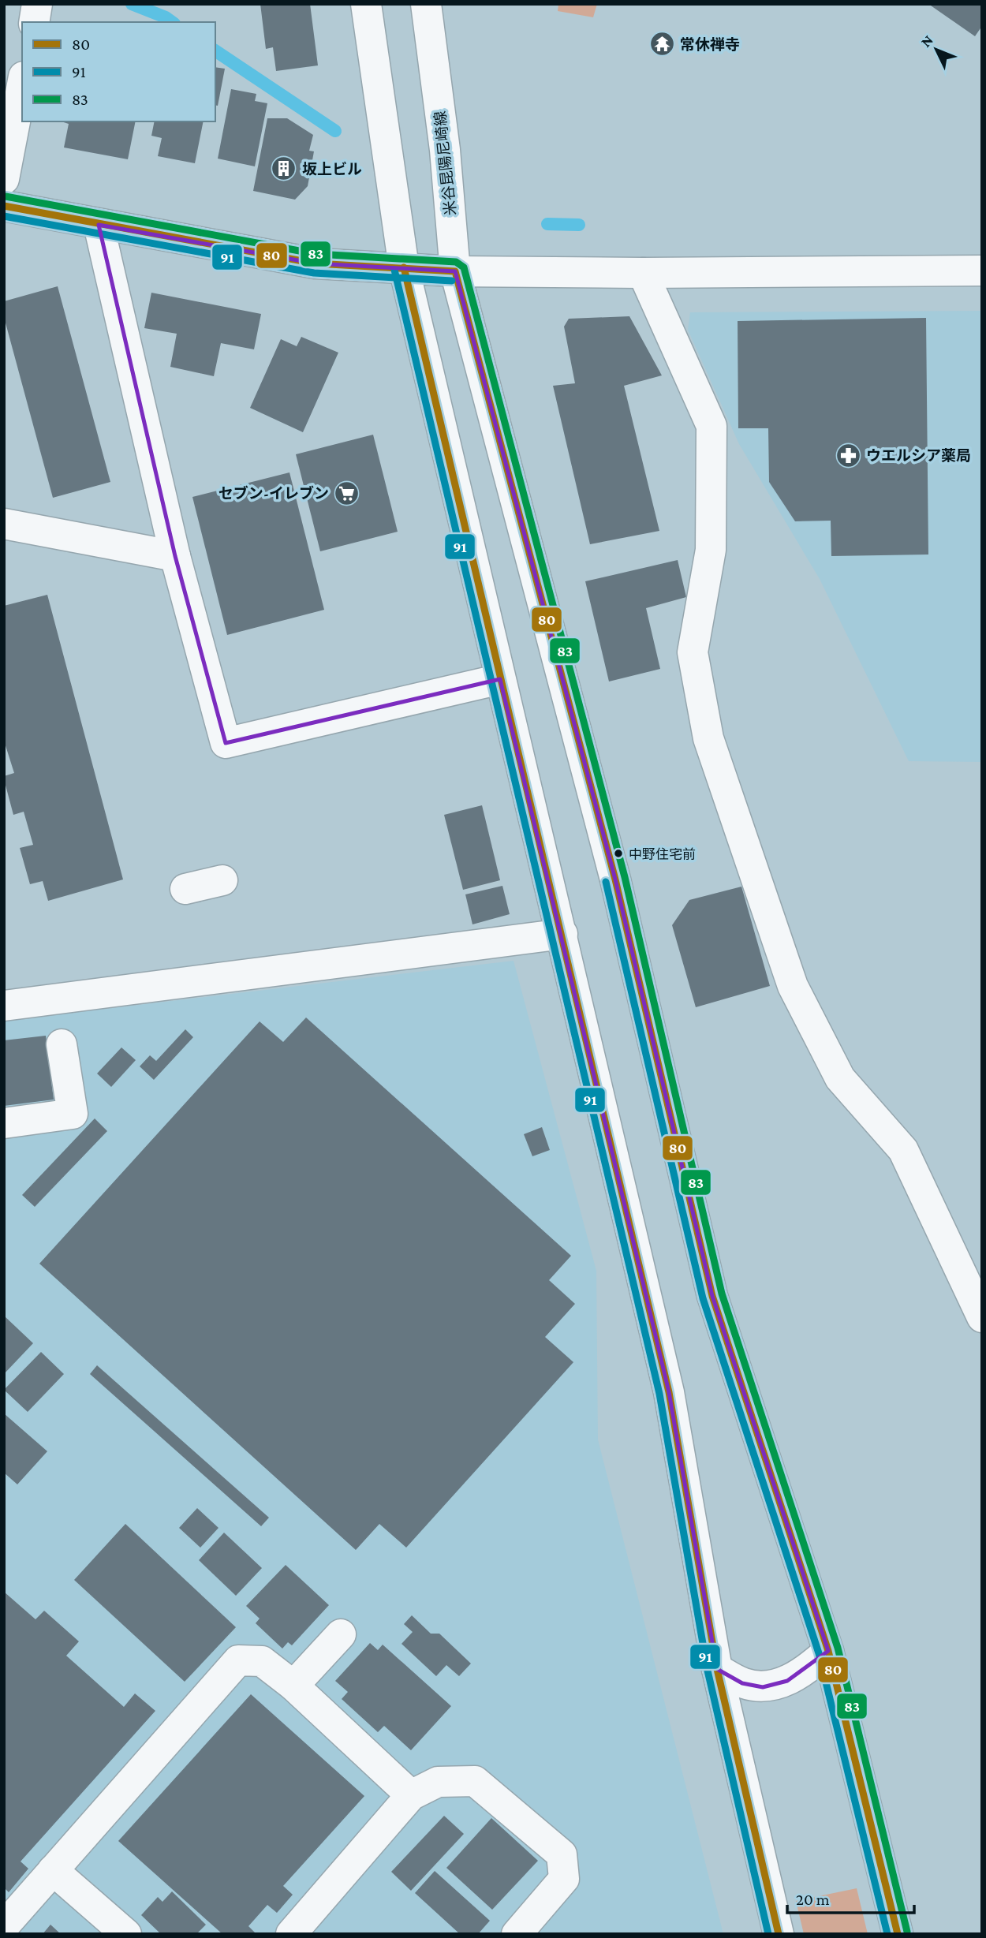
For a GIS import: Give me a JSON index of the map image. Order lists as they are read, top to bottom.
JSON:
{
  "streets": {
    "street": ["米谷昆陽尼崎線"]
  },
  "places": {
    "temple": ["常休禅寺"],
    "building": ["坂上ビル"],
    "pharmacy": ["ウエルシア薬局"],
    "supermarket": ["セブン-イレブン"],
    "other": ["中野住宅前"]
  },
  "lines": ["transit line 83", "transit line 80", "transit line 91"],
  "legend": ["80", "91", "83"],
  "scale_bar": "20 m",
  "north": "top left"
}
